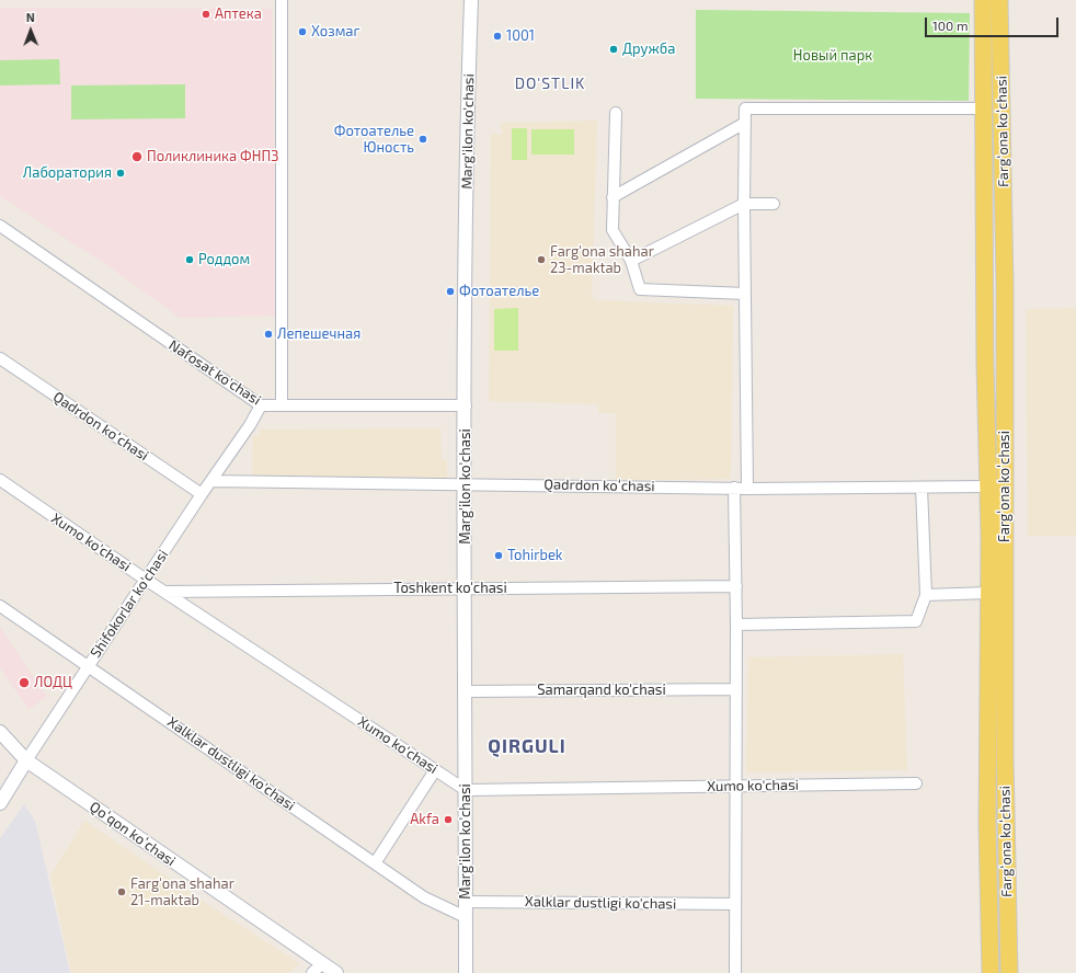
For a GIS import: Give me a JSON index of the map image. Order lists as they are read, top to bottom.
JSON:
{
  "streets": {
    "main road": ["Fargʻona koʻchasi"],
    "street": [
      "Marg'ilon ko'chasi",
      "Nafosat ko'chasi",
      "Qadrdon koʻchasi",
      "Xumo ko'chasi",
      "Toshkent ko'chasi",
      "Shifokorlar ko'chasi",
      "Samarqand ko'chasi",
      "Xalklar dustligi ko'chasi",
      "Qoʻqon koʻchasi"
    ]
  },
  "crossings": [
    ["Marg'ilon ko'chasi", "Nafosat ko'chasi"],
    ["Marg'ilon ko'chasi", "Qadrdon koʻchasi"],
    ["Marg'ilon ko'chasi", "Xumo ko'chasi"],
    ["Marg'ilon ko'chasi", "Toshkent ko'chasi"],
    ["Marg'ilon ko'chasi", "Samarqand ko'chasi"],
    ["Marg'ilon ko'chasi", "Xalklar dustligi ko'chasi"],
    ["Fargʻona koʻchasi", "Qadrdon koʻchasi"],
    ["Nafosat ko'chasi", "Shifokorlar ko'chasi"],
    ["Qadrdon koʻchasi", "Shifokorlar ko'chasi"],
    ["Xumo ko'chasi", "Toshkent ko'chasi"],
    ["Xumo ko'chasi", "Shifokorlar ko'chasi"],
    ["Shifokorlar ko'chasi", "Xalklar dustligi ko'chasi"],
    ["Shifokorlar ko'chasi", "Qoʻqon koʻchasi"]
  ],
  "districts": ["DO'STLIK", "QIRGULI"],
  "parks": ["Новый парк"],
  "places": [
    "Аптека",
    "Хозмаг",
    "1001",
    "Дружба",
    "Фотоателье Юность",
    "Поликлиника ФНПЗ",
    "Лаборатория",
    "Роддом",
    "Farg'ona shahar 23-maktab",
    "Фотоателье",
    "Лепешечная",
    "Tohirbek",
    "ЛОДЦ",
    "Akfa",
    "Farg'ona shahar 21-maktab"
  ],
  "scale_bar": "100 m",
  "north": "top"
}
